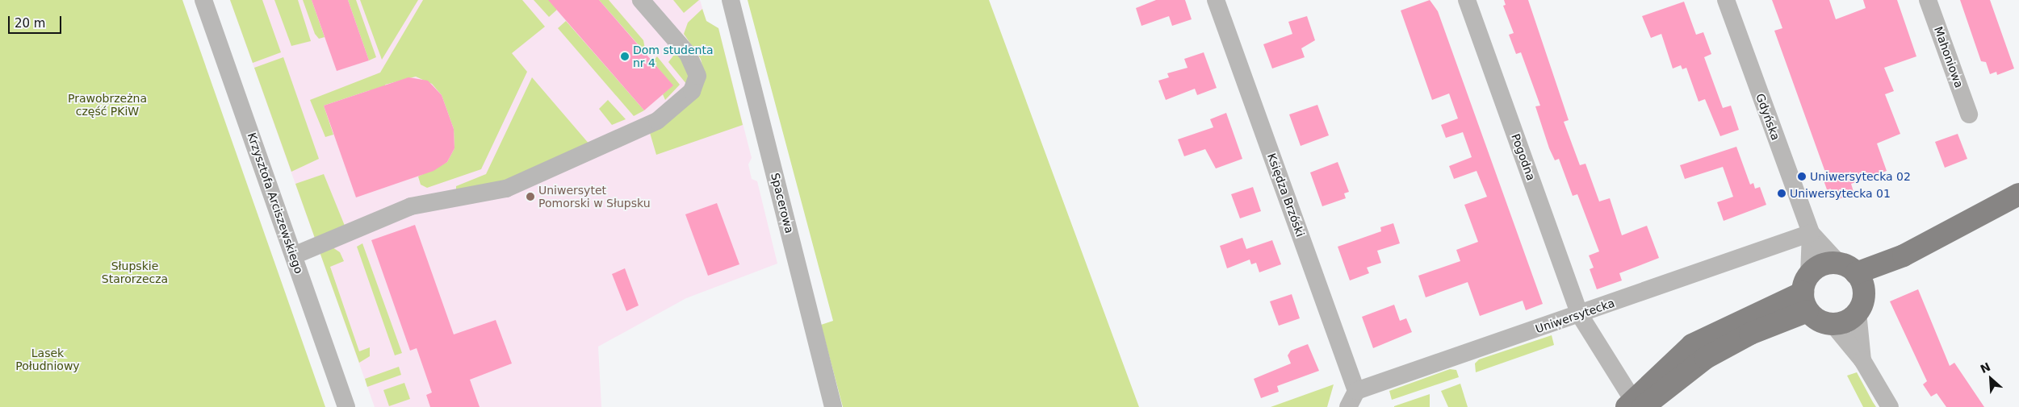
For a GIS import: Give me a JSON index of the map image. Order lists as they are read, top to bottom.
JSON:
{
  "streets": {
    "street": [
      "Mahoniowa",
      "Gdyńska",
      "Pogodna",
      "Księdza Brzóski",
      "Krzysztofa Arciszewskiego",
      "Spacerowa",
      "Uniwersytecka"
    ]
  },
  "crossings": [
    ["Gdyńska", "Uniwersytecka"],
    ["Pogodna", "Uniwersytecka"],
    ["Księdza Brzóski", "Uniwersytecka"]
  ],
  "parks": ["Prawobrzeżna część PKiW", "Słupskie Starorzecza", "Lasek Południowy"],
  "places": [
    "Dom studenta nr 4",
    "Uniwersytecka 02",
    "Uniwersytecka 01",
    "Uniwersytet Pomorski w Słupsku"
  ],
  "scale_bar": "20 m",
  "north": "top left"
}
